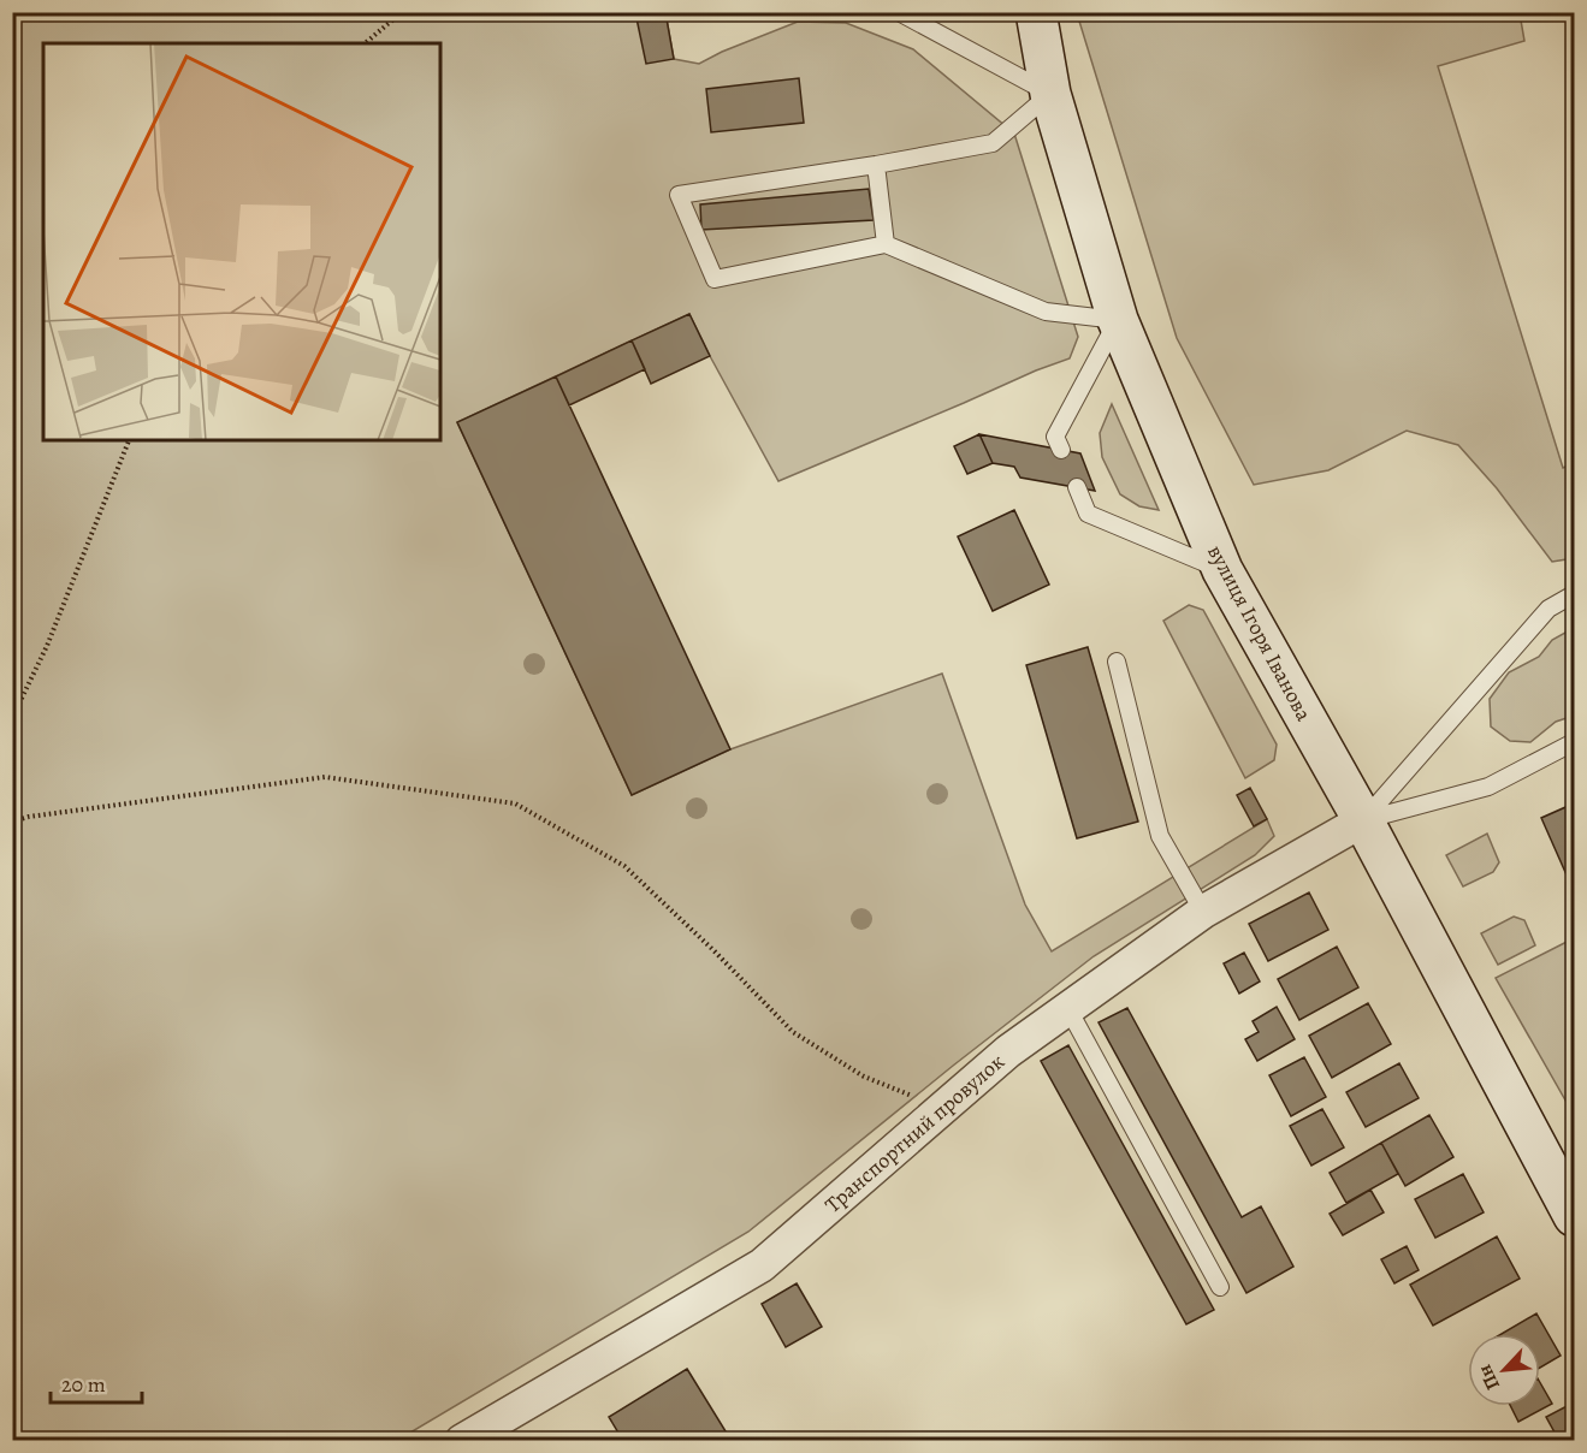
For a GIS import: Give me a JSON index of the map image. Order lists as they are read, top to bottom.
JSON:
{
  "streets": {
    "street": ["вулиця Ігоря Іванова", "Транспортний провулок"]
  },
  "crossings": [
    ["вулиця Ігоря Іванова", "Транспортний провулок"]
  ],
  "scale_bar": "20 m",
  "north": "bottom left"
}
